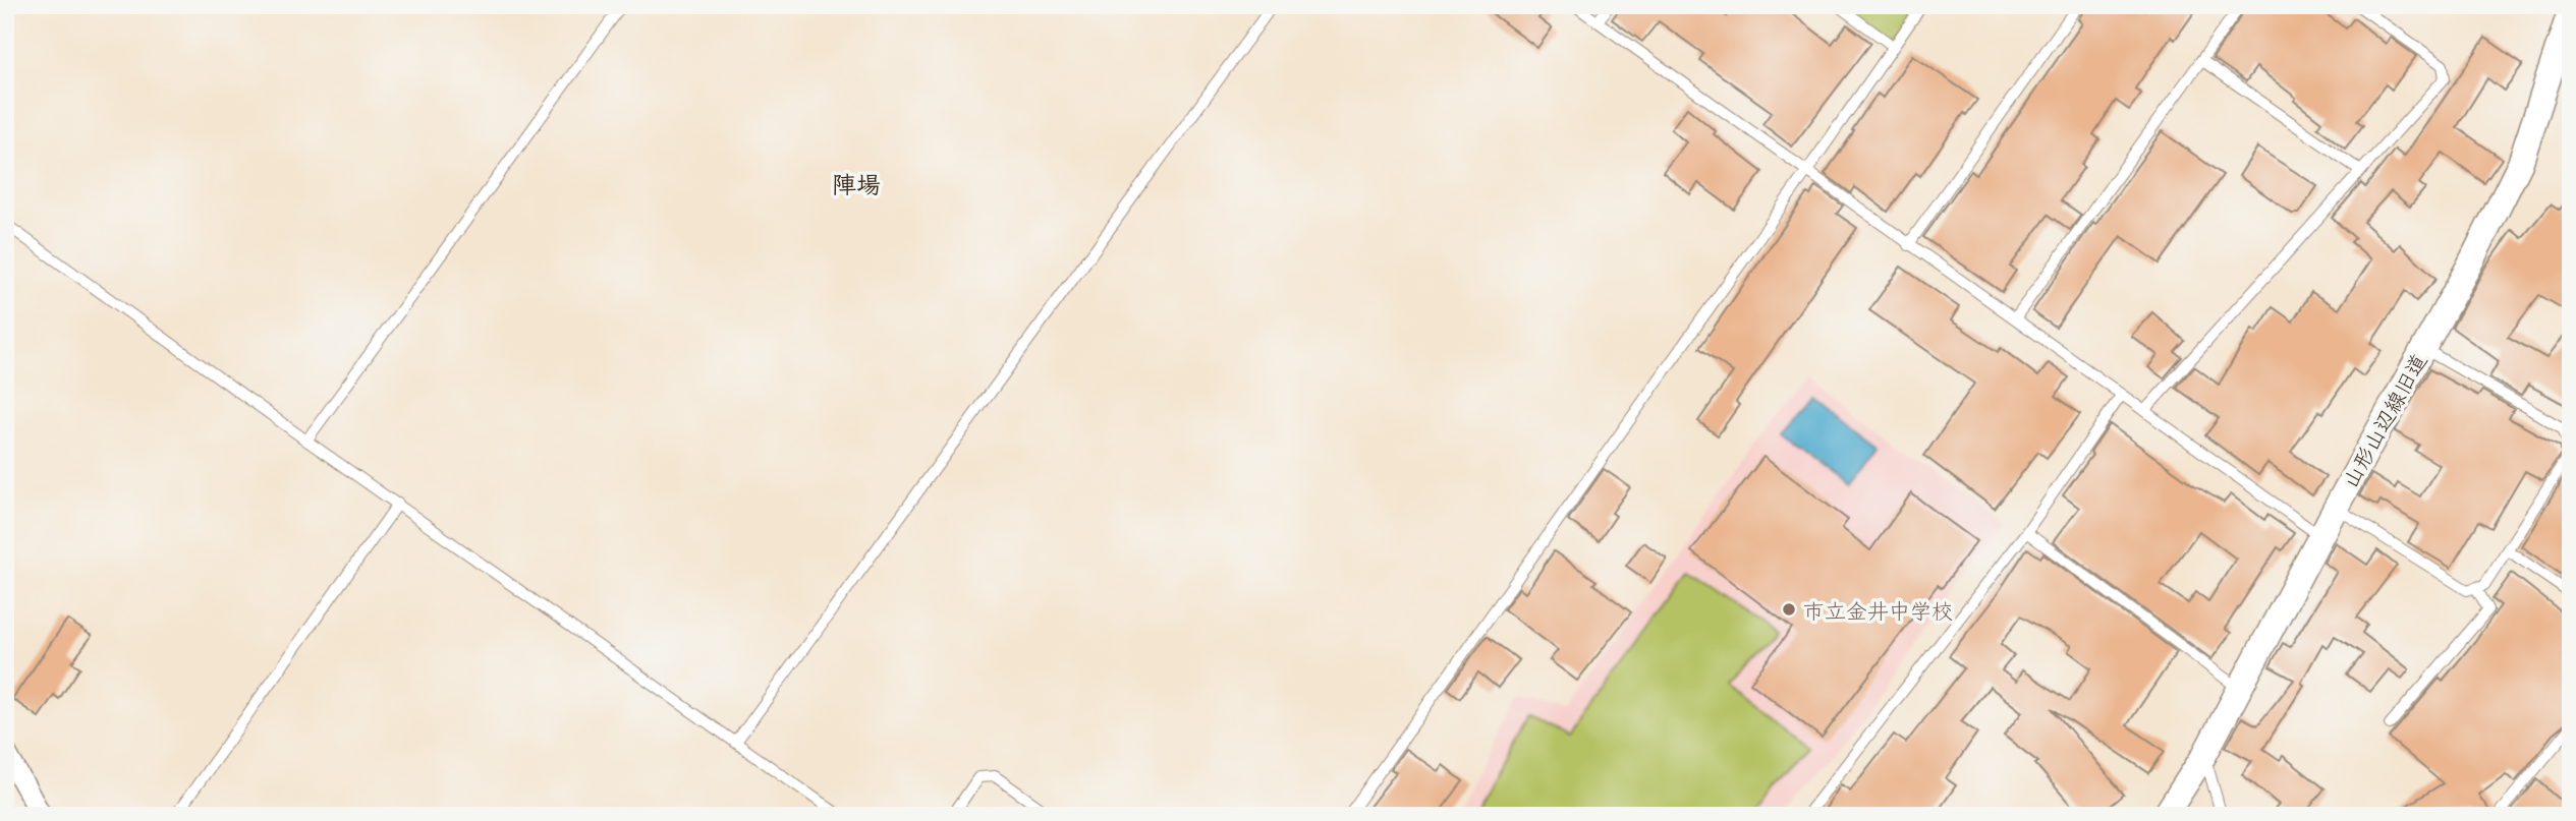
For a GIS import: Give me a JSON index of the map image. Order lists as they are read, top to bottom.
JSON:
{
  "streets": {
    "street": ["山形山辺線旧道"]
  },
  "districts": ["陣場"],
  "places": ["市立金井中学校"]
}
